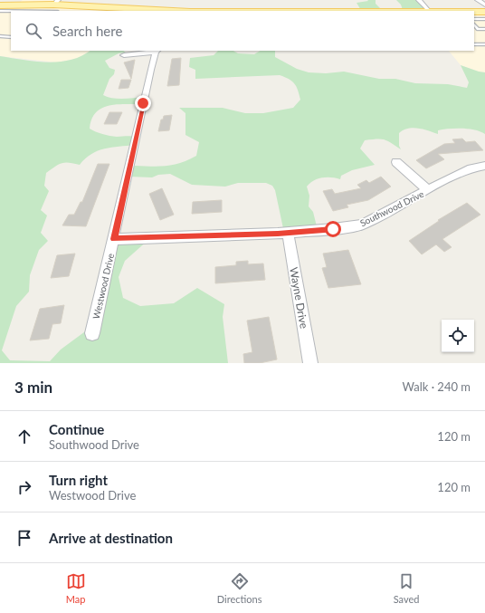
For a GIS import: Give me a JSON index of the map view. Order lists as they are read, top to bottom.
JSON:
{
  "streets": {
    "street": ["Southwood Drive", "Westwood Drive", "Wayne Drive"]
  },
  "crossings": [
    ["Southwood Drive", "Westwood Drive"],
    ["Southwood Drive", "Wayne Drive"]
  ],
  "page": {
    "search": "Search here",
    "heading": ["3 min", "Walk · 240 m"],
    "list": [
      ["Continue", "Southwood Drive", "120 m"],
      ["Turn right", "Westwood Drive", "120 m"],
      "Arrive at destination"
    ],
    "nav": ["Map", "Directions", "Saved"]
  }
}
